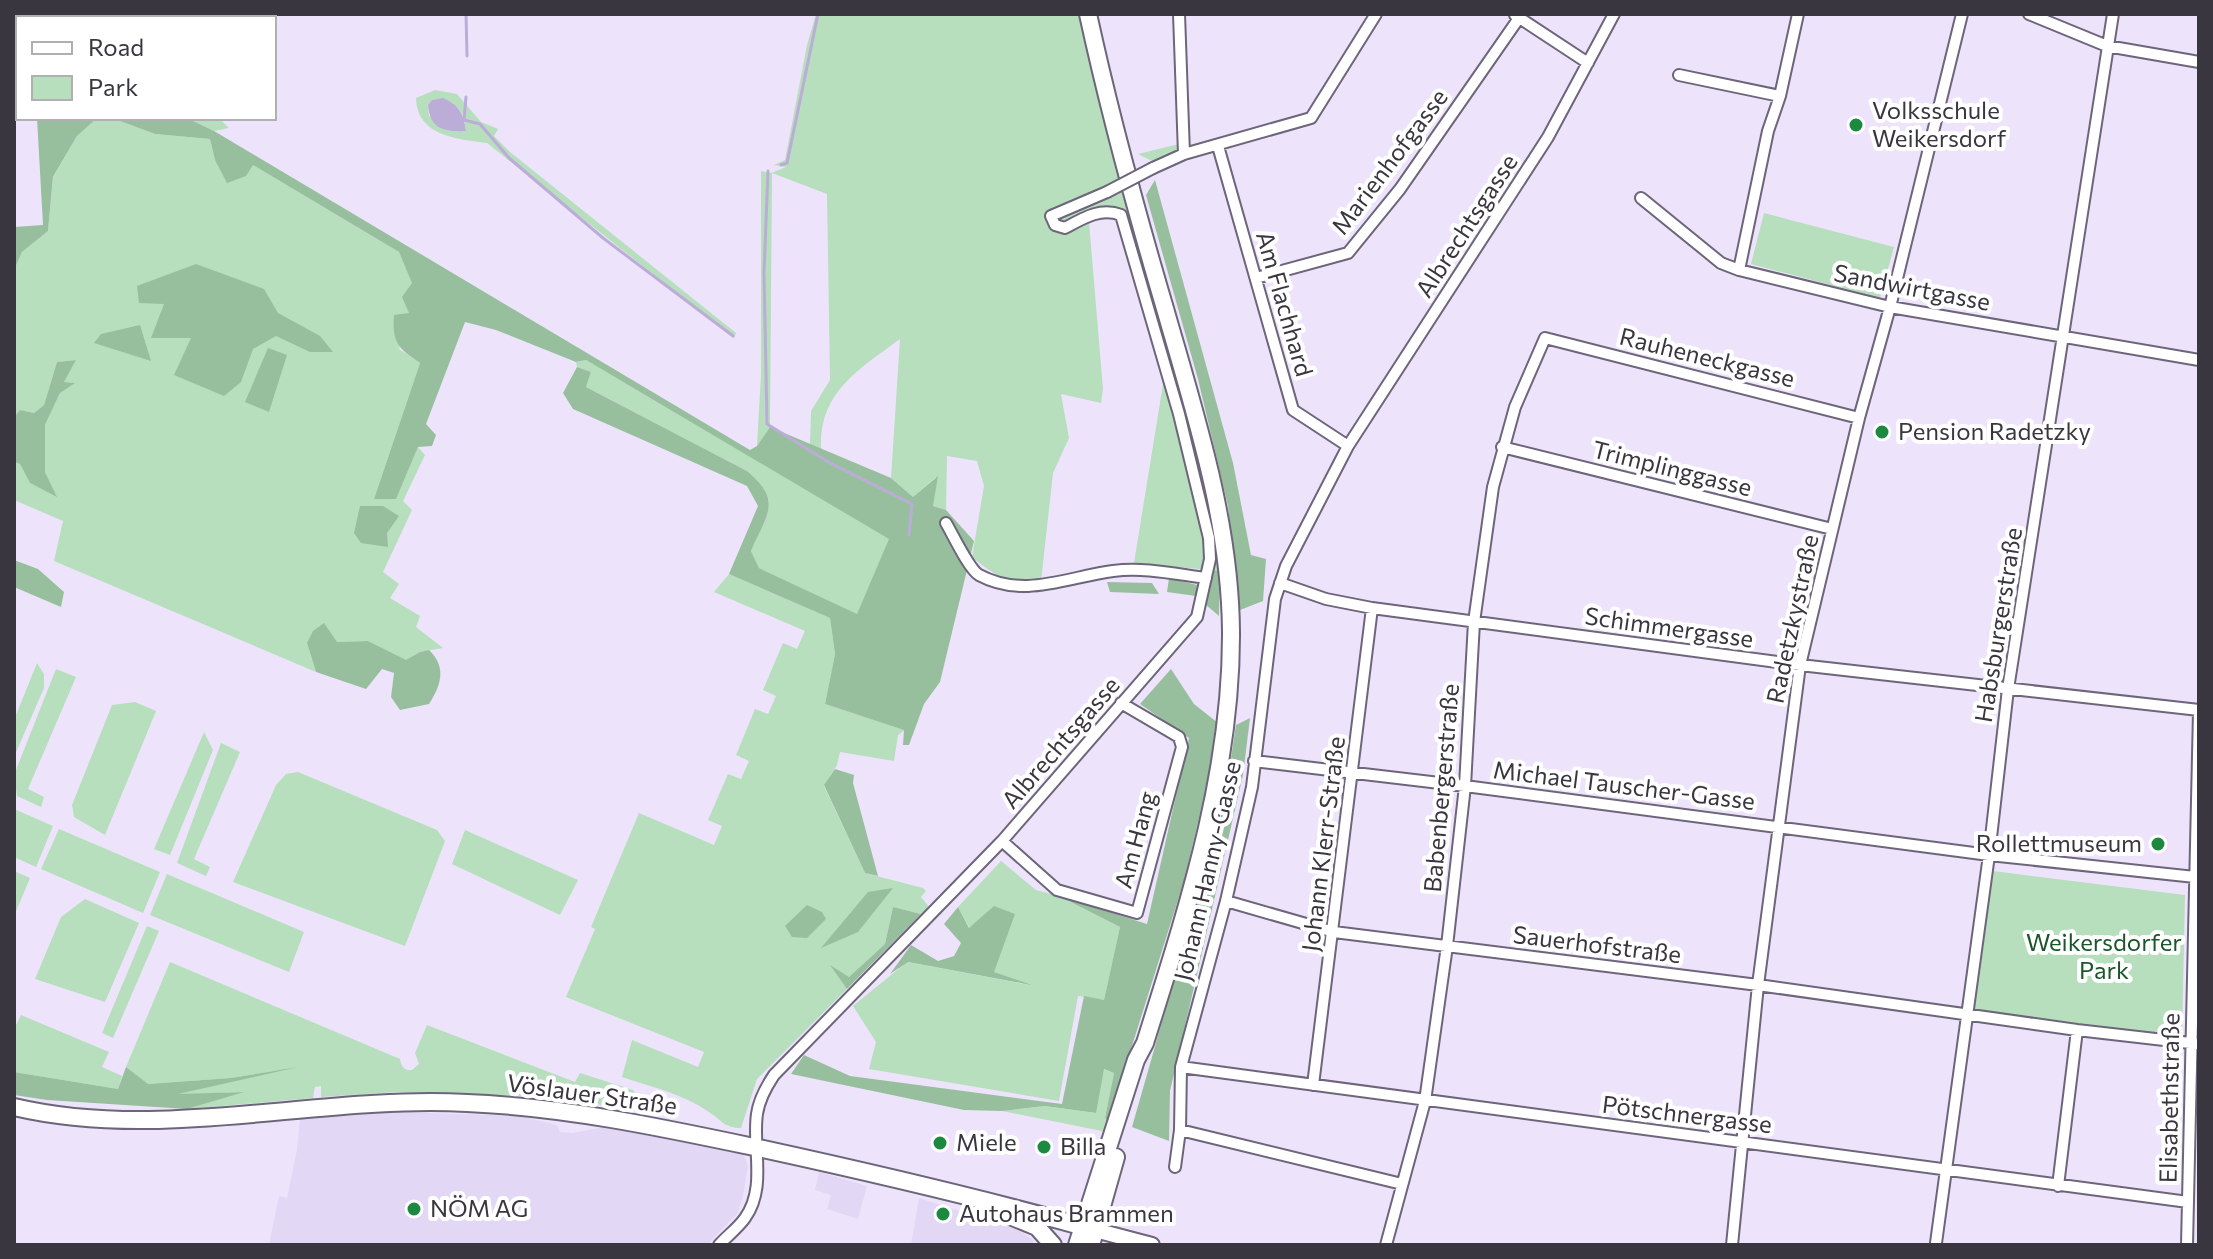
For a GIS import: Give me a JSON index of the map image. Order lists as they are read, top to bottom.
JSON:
{
  "streets": {
    "main road": ["Vöslauer Straße"],
    "street": [
      "Marienhofgasse",
      "Albrechtsgasse",
      "Sandwirtgasse",
      "Am Flachhard",
      "Rauheneckgasse",
      "Trimplinggasse",
      "Radetzkystraße",
      "Habsburgerstraße",
      "Schimmergasse",
      "Michael Tauscher-Gasse",
      "Babenbergerstraße",
      "Am Hang",
      "Johann Klerr-Straße",
      "Johann Hanny-Gasse",
      "Sauerhofstraße",
      "Elisabethstraße",
      "Pötschnergasse"
    ]
  },
  "crossings": [
    ["Marienhofgasse", "Am Flachhard"],
    ["Albrechtsgasse", "Am Flachhard"],
    ["Albrechtsgasse", "Schimmergasse"],
    ["Albrechtsgasse", "Am Hang"],
    ["Albrechtsgasse", "Johann Hanny-Gasse"],
    ["Albrechtsgasse", "Vöslauer Straße"],
    ["Sandwirtgasse", "Radetzkystraße"],
    ["Sandwirtgasse", "Habsburgerstraße"],
    ["Rauheneckgasse", "Radetzkystraße"],
    ["Rauheneckgasse", "Babenbergerstraße"],
    ["Trimplinggasse", "Radetzkystraße"],
    ["Trimplinggasse", "Babenbergerstraße"],
    ["Radetzkystraße", "Schimmergasse"],
    ["Radetzkystraße", "Michael Tauscher-Gasse"],
    ["Radetzkystraße", "Sauerhofstraße"],
    ["Radetzkystraße", "Pötschnergasse"],
    ["Habsburgerstraße", "Schimmergasse"],
    ["Habsburgerstraße", "Michael Tauscher-Gasse"],
    ["Habsburgerstraße", "Sauerhofstraße"],
    ["Habsburgerstraße", "Pötschnergasse"],
    ["Schimmergasse", "Babenbergerstraße"],
    ["Schimmergasse", "Johann Klerr-Straße"],
    ["Schimmergasse", "Johann Hanny-Gasse"],
    ["Schimmergasse", "Elisabethstraße"],
    ["Michael Tauscher-Gasse", "Babenbergerstraße"],
    ["Michael Tauscher-Gasse", "Johann Klerr-Straße"],
    ["Michael Tauscher-Gasse", "Johann Hanny-Gasse"],
    ["Michael Tauscher-Gasse", "Elisabethstraße"],
    ["Babenbergerstraße", "Sauerhofstraße"],
    ["Babenbergerstraße", "Pötschnergasse"],
    ["Johann Klerr-Straße", "Sauerhofstraße"],
    ["Johann Klerr-Straße", "Pötschnergasse"],
    ["Johann Hanny-Gasse", "Sauerhofstraße"],
    ["Johann Hanny-Gasse", "Pötschnergasse"],
    ["Sauerhofstraße", "Elisabethstraße"],
    ["Elisabethstraße", "Pötschnergasse"]
  ],
  "parks": ["Weikersdorfer Park"],
  "places": [
    "Volksschule Weikersdorf",
    "Pension Radetzky",
    "Rollettmuseum",
    "Miele",
    "Billa",
    "NÖM AG",
    "Autohaus Brammen"
  ],
  "legend": ["Road", "Park"]
}
